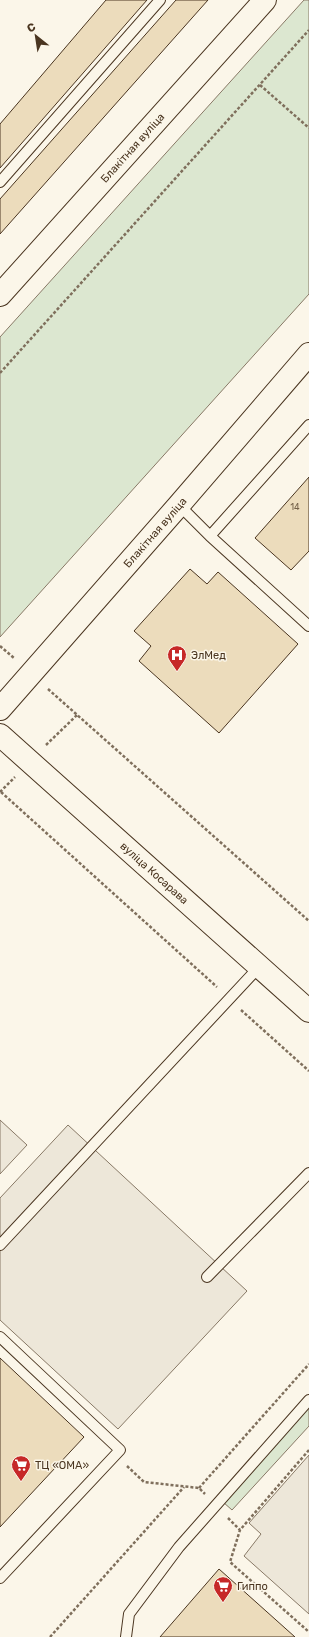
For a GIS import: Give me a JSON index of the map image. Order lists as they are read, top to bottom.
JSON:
{
  "streets": {
    "street": ["Блакітная вуліца", "вуліца Косарава"]
  },
  "places": {
    "hospital": ["ЭлМед"],
    "supermarket": ["ТЦ «ОМА»", "Гиппо"]
  },
  "house_numbers": ["14"],
  "north": "top left"
}
